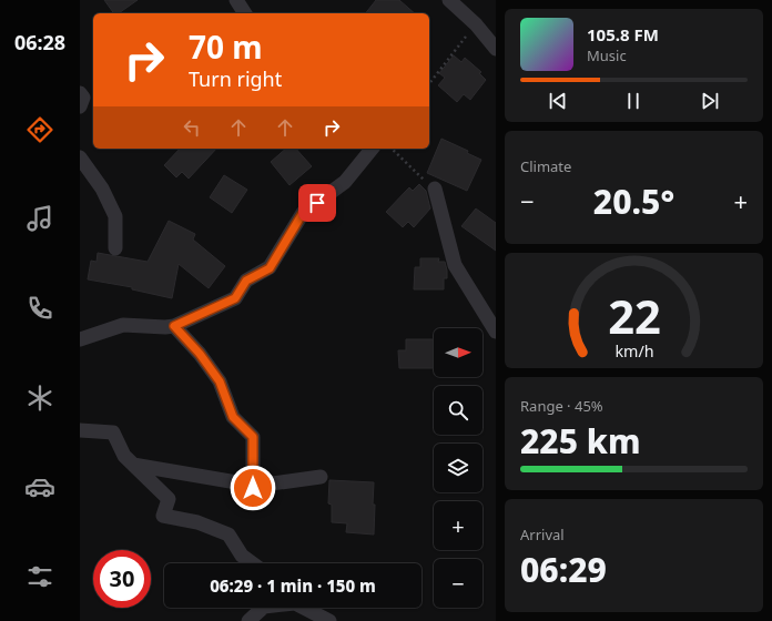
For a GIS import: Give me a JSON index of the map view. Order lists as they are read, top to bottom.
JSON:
{
  "north": "right",
  "page": {
    "tabs": "06:28",
    "turn": ["70 m", "Turn right"],
    "song": ["105.8 FM", "Music"],
    "tile": [
      "Climate",
      ["Range · 45%", "225 km"],
      ["Arrival", "06:29"]
    ],
    "heat": ["−", "20.5°", "+"],
    "map_buttons": ["+", "−"],
    "limit": "30",
    "trip": "06:29 · 1 min · 150 m",
    "gauge": ["22", "km/h"]
  }
}
